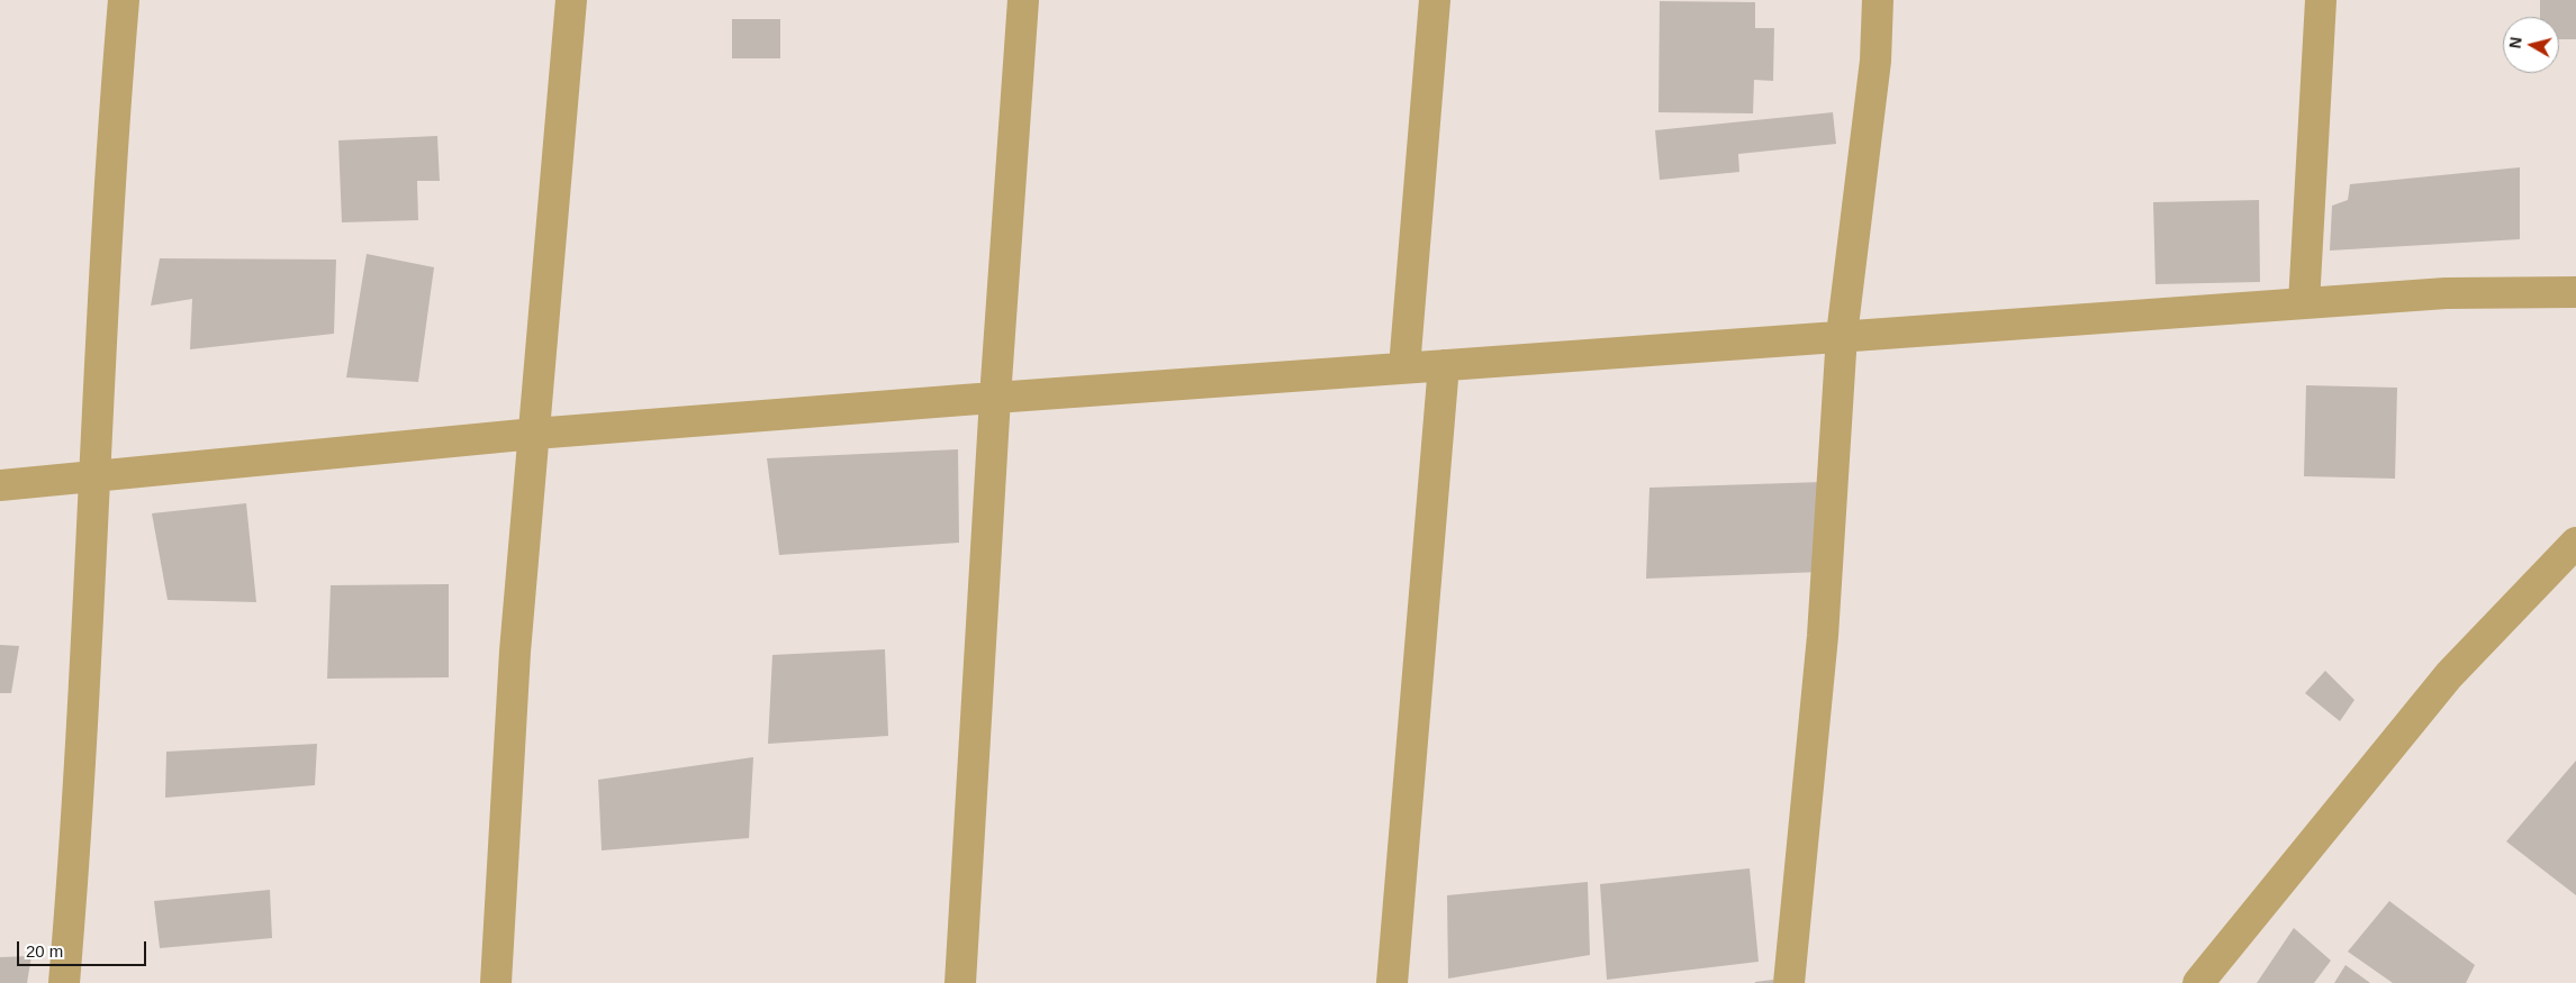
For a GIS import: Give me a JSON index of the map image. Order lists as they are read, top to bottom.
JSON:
{
  "scale_bar": "20 m",
  "north": "left"
}
